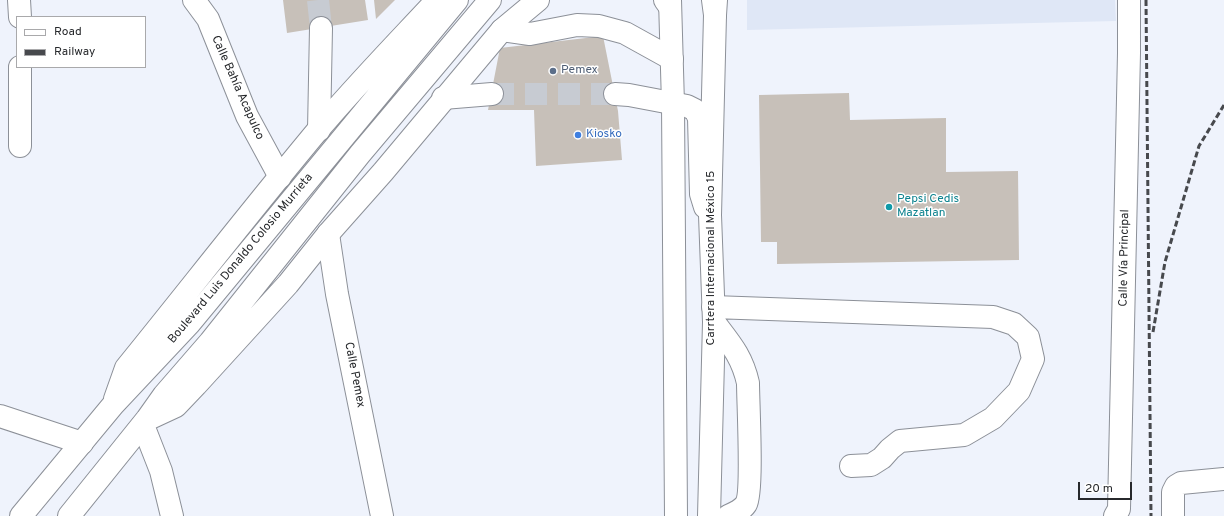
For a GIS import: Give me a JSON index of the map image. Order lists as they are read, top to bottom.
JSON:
{
  "streets": {
    "main road": [
      "Calle Bahía Acapulco",
      "Carrtera Internacional México 15",
      "Calle Vía Principal",
      "Boulevard Luis Donaldo Colosio Murrieta",
      "Calle Pemex"
    ]
  },
  "places": ["Pemex", "Kiosko", "Pepsi Cedis Mazatlan"],
  "legend": ["Road", "Railway"],
  "scale_bar": "20 m"
}
